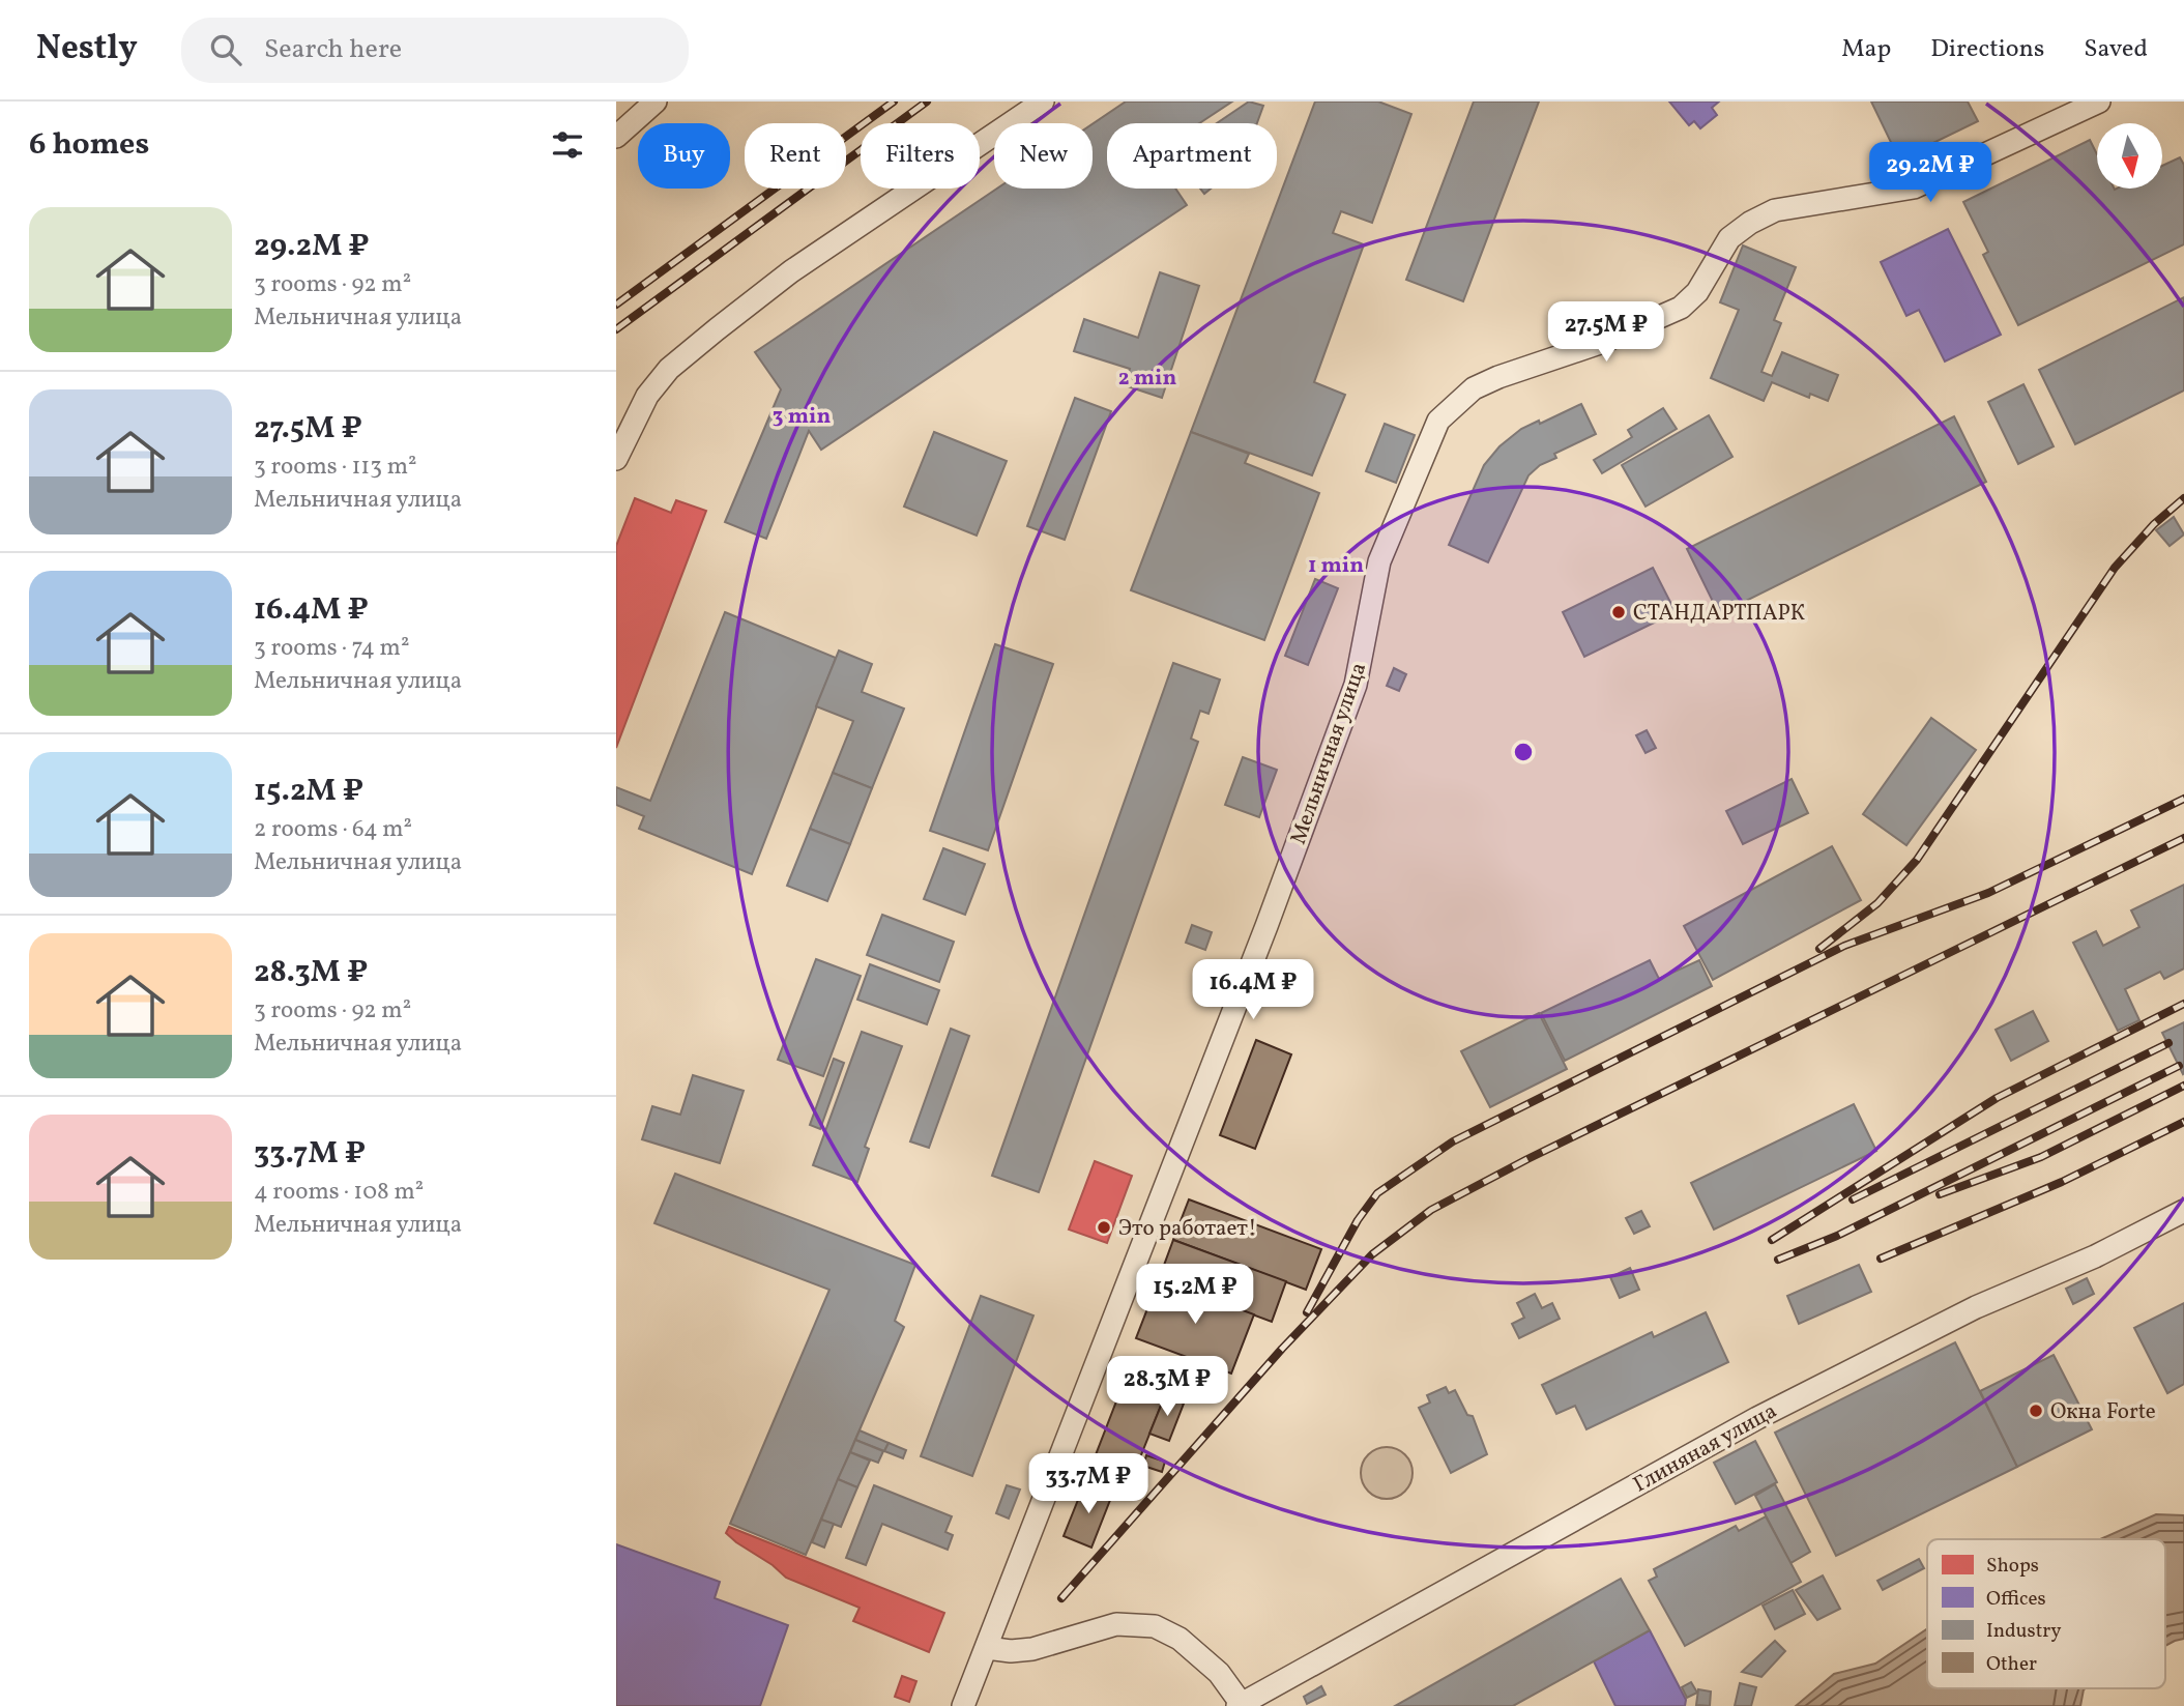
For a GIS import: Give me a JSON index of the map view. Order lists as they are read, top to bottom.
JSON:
{
  "streets": {
    "street": ["Мельничная улица", "Глиняная улица"]
  },
  "places": ["СТАНДАРТПАРК", "Это работает!", "Окна Forte"],
  "legend": [
    "Shops",
    "Offices",
    "Industry",
    "Other"
  ],
  "north": "bottom",
  "page": {
    "header": "Nestly",
    "search": "Search here",
    "nav": ["Map", "Directions", "Saved"],
    "heading": "6 homes",
    "chip": [
      "Buy",
      "Rent",
      "Filters",
      "New",
      "Apartment"
    ],
    "price": [
      "29.2M ₽",
      "27.5M ₽",
      "16.4M ₽",
      "15.2M ₽",
      "28.3M ₽",
      "33.7M ₽"
    ],
    "list": [
      {
        "name": "29.2M ₽",
        "note": "3 rooms · 92 m² · Мельничная улица"
      },
      {
        "name": "27.5M ₽",
        "note": "3 rooms · 113 m² · Мельничная улица"
      },
      {
        "name": "16.4M ₽",
        "note": "3 rooms · 74 m² · Мельничная улица"
      },
      {
        "name": "15.2M ₽",
        "note": "2 rooms · 64 m² · Мельничная улица"
      },
      {
        "name": "28.3M ₽",
        "note": "3 rooms · 92 m² · Мельничная улица"
      },
      {
        "name": "33.7M ₽",
        "note": "4 rooms · 108 m² · Мельничная улица"
      }
    ]
  },
  "rings": ["2 min", "3 min", "1 min"]
}
